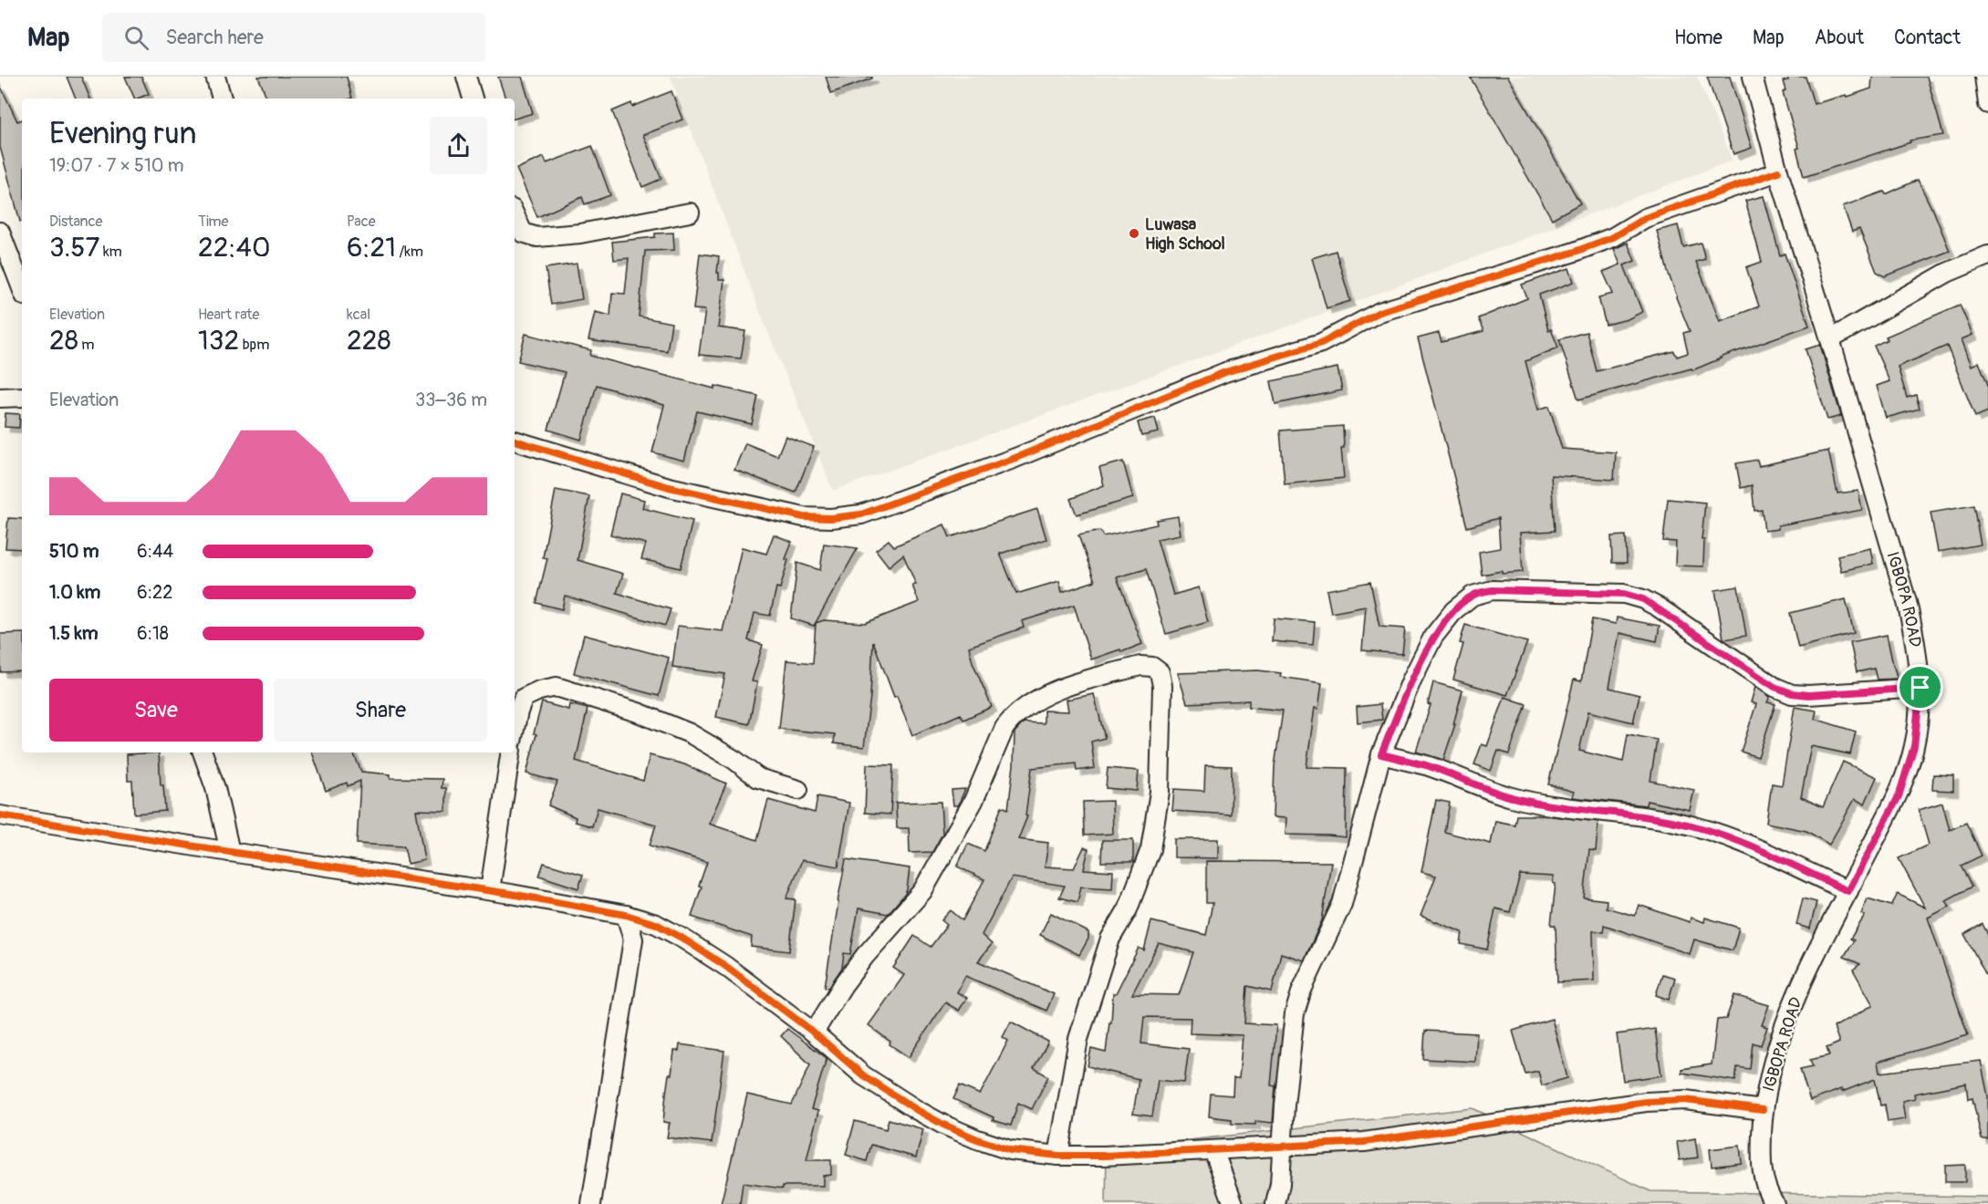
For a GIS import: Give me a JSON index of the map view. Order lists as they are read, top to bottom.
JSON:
{
  "streets": {
    "street": ["IGBOPA ROAD"]
  },
  "places": ["Luwasa High School"],
  "page": {
    "header": "Map",
    "search": "Search here",
    "nav": [
      "Home",
      "Map",
      "About",
      "Contact"
    ],
    "heading": ["Evening run", "19:07 · 7 × 510 m"],
    "stats": [
      ["Distance", "3.57 km"],
      ["Time", "22:40"],
      ["Pace", "6:21 /km"],
      ["Elevation", "28 m"],
      ["Heart rate", "132 bpm"],
      ["kcal", "228"]
    ],
    "chart": ["Elevation", "33–36 m"],
    "list": [
      {
        "name": "510 m",
        "note": "6:44"
      },
      {
        "name": "1.0 km",
        "note": "6:22"
      },
      {
        "name": "1.5 km",
        "note": "6:18"
      }
    ],
    "buttons": ["Save", "Share"]
  }
}
